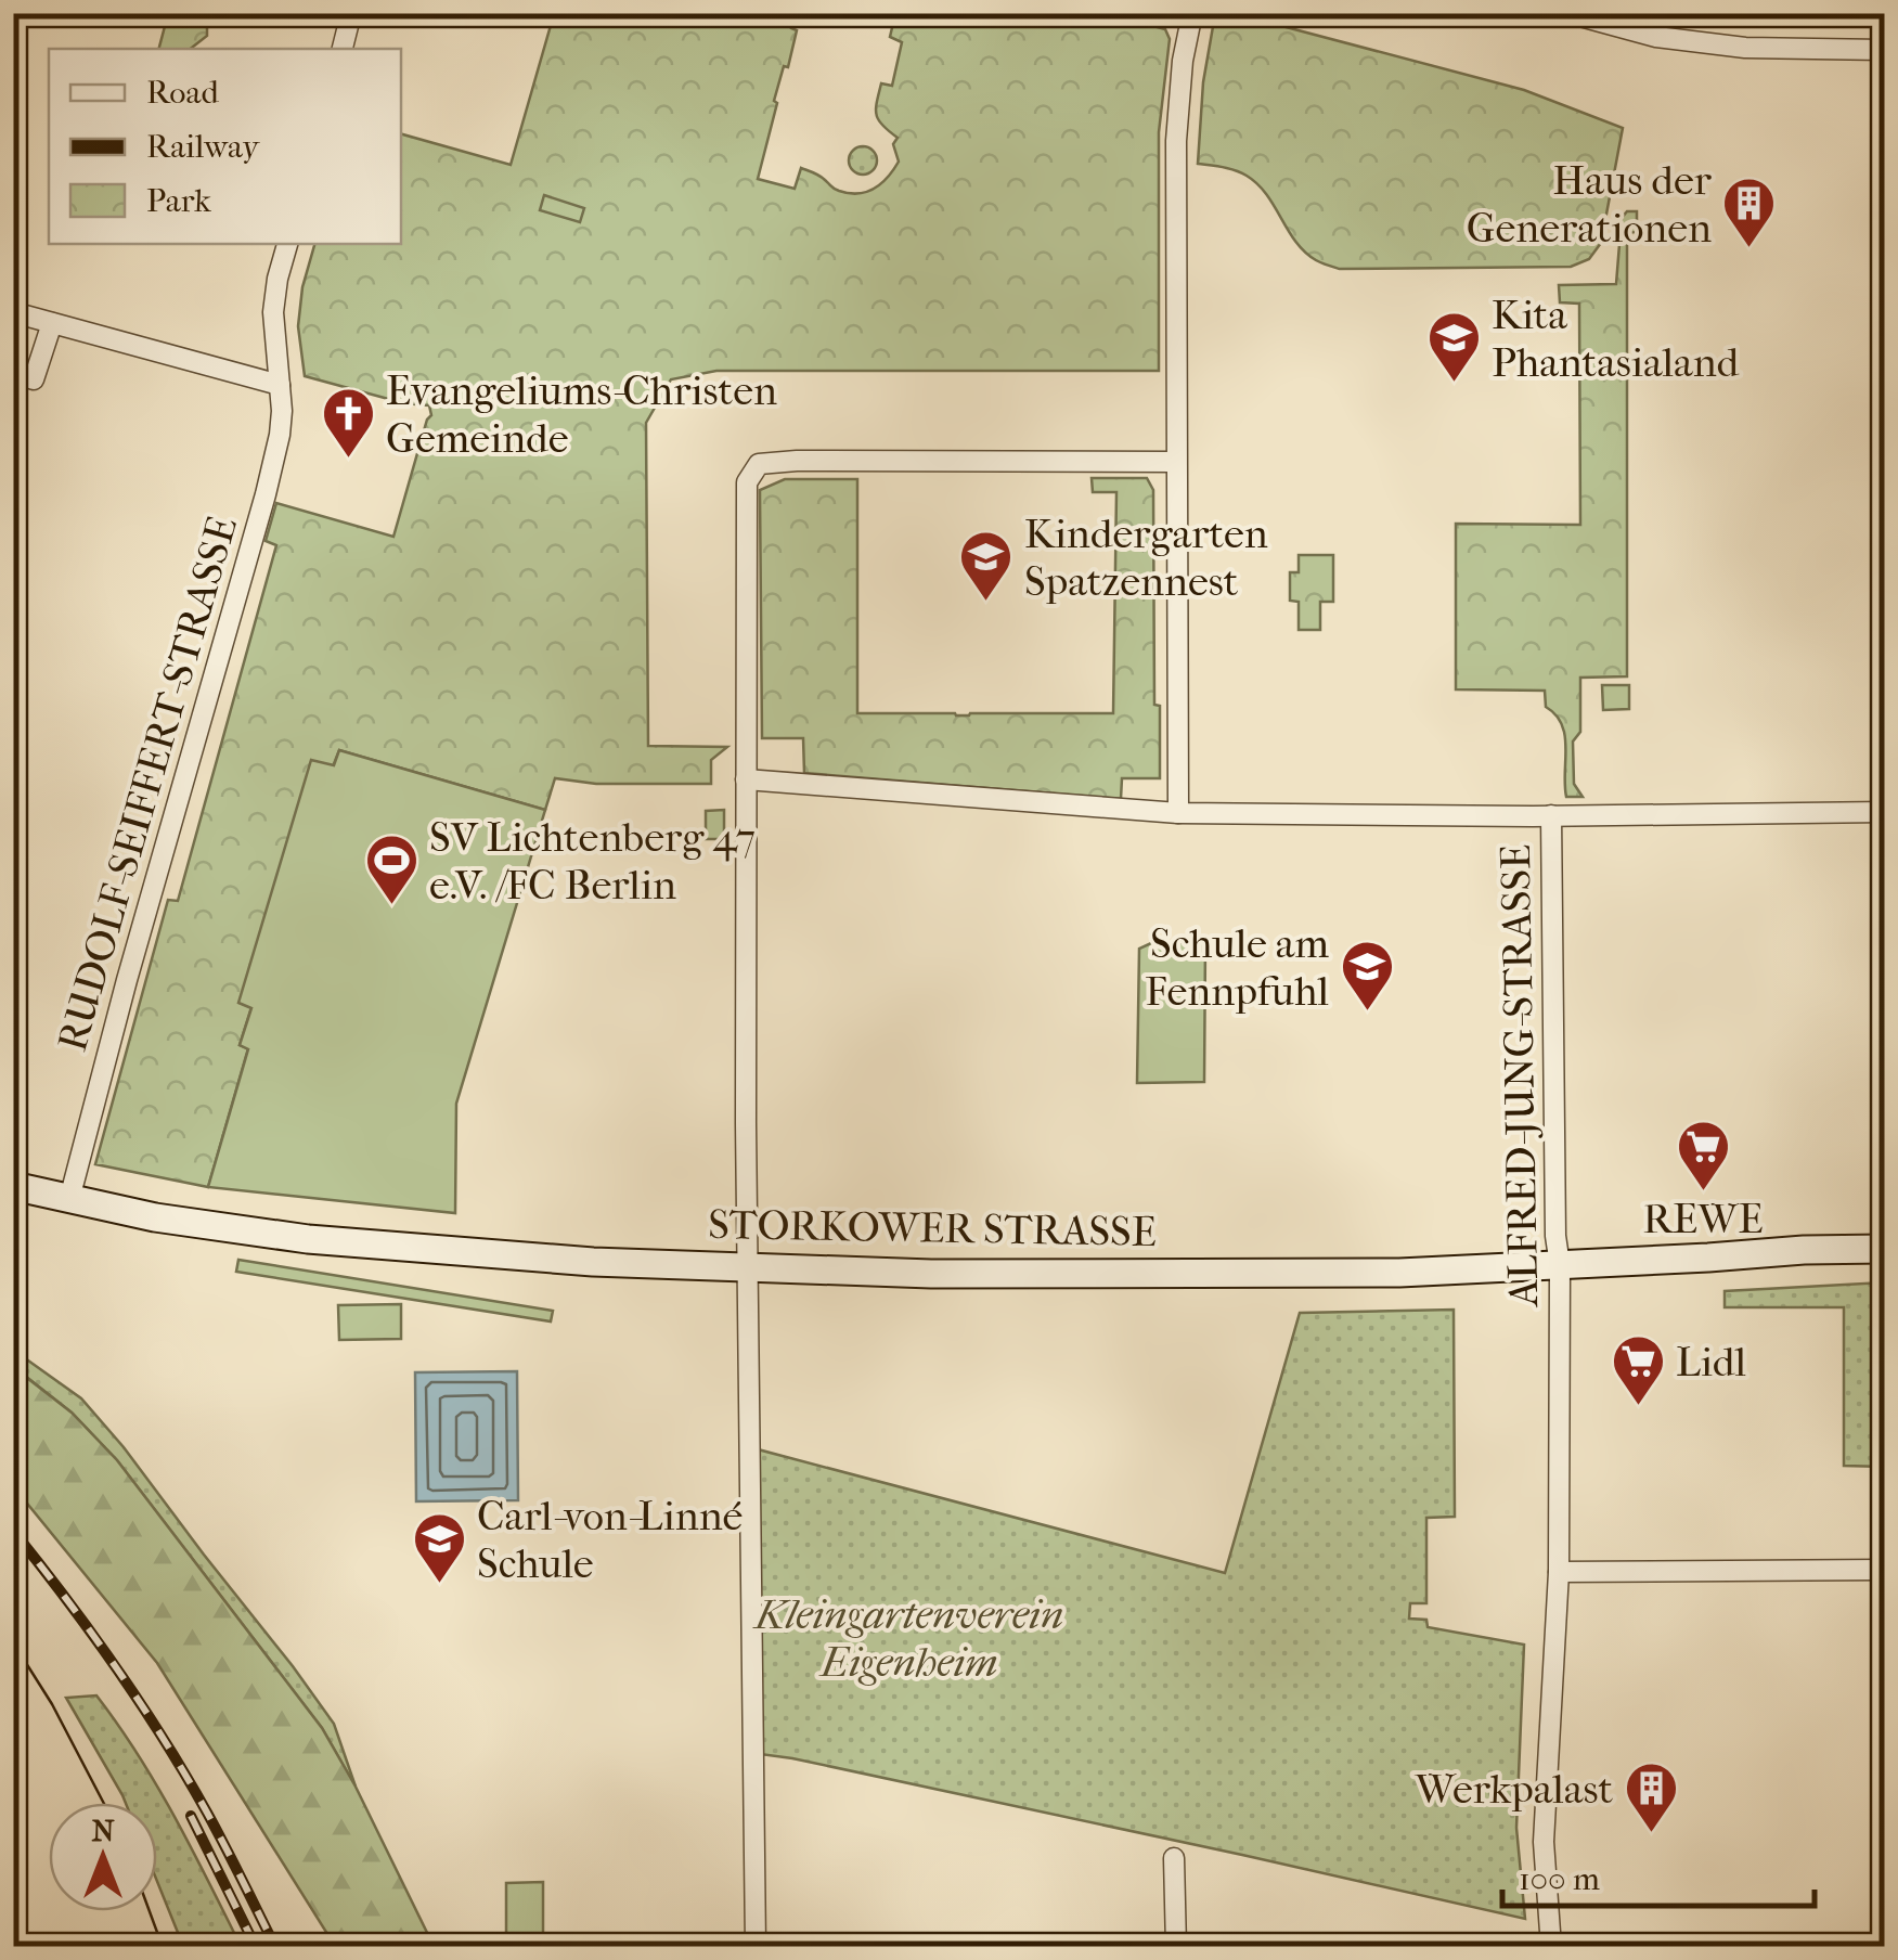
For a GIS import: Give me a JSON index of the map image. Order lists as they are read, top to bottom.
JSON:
{
  "streets": {
    "main road": ["STORKOWER STRASSE"],
    "street": ["RUDOLF-SEIFFERT-STRASSE", "ALFRED-JUNG-STRASSE"]
  },
  "crossings": [
    ["RUDOLF-SEIFFERT-STRASSE", "STORKOWER STRASSE"],
    ["ALFRED-JUNG-STRASSE", "STORKOWER STRASSE"]
  ],
  "parks": ["Kleingartenverein Eigenheim"],
  "places": {
    "building": ["Haus der Generationen", "Werkpalast"],
    "school or university": [
      "Kita Phantasialand",
      "Kindergarten Spatzennest",
      "Schule am Fennpfuhl",
      "Carl-von-Linné Schule"
    ],
    "church": ["Evangeliums-Christen Gemeinde"],
    "sports": ["SV Lichtenberg 47 e.V. /FC Berlin"],
    "supermarket": ["REWE", "Lidl"]
  },
  "legend": ["Road", "Railway", "Park"],
  "scale_bar": "100 m",
  "north": "top"
}
